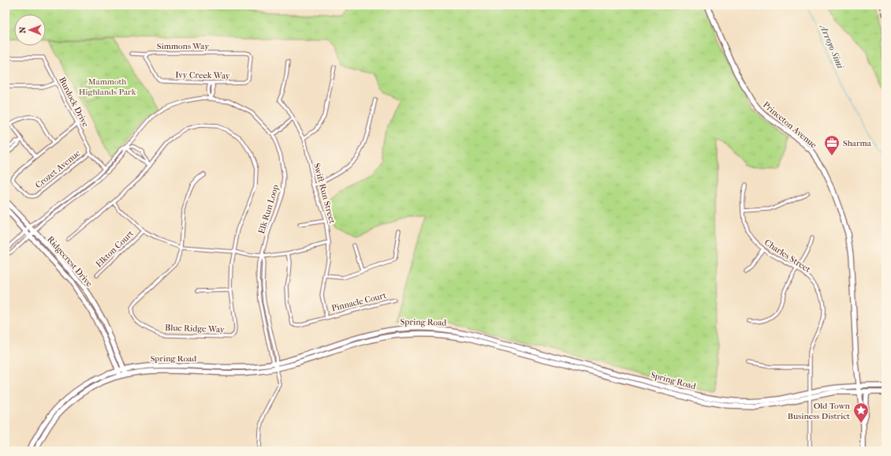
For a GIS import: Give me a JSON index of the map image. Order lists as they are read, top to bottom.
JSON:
{
  "streets": {
    "main road": ["Princeton Avenue", "Ridgecrest Drive", "Spring Road"],
    "street": [
      "Simmons Way",
      "Ivy Creek Way",
      "Burdock Drive",
      "Crozet Avenue",
      "Swift Run Street",
      "Elk Run Loop",
      "Elkton Court",
      "Charles Street",
      "Pinnacle Court",
      "Blue Ridge Way"
    ]
  },
  "crossings": [
    ["Simmons Way", "Ivy Creek Way"],
    ["Burdock Drive", "Crozet Avenue"],
    ["Princeton Avenue", "Spring Road"],
    ["Swift Run Street", "Pinnacle Court"],
    ["Elk Run Loop", "Ridgecrest Drive"],
    ["Elk Run Loop", "Spring Road"],
    ["Charles Street", "Spring Road"],
    ["Ridgecrest Drive", "Spring Road"]
  ],
  "water": ["Arroyo Simi"],
  "parks": ["Mammoth Highlands Park"],
  "places": {
    "office": ["Sharma"],
    "place": ["Old Town Business District"]
  },
  "north": "left"
}
